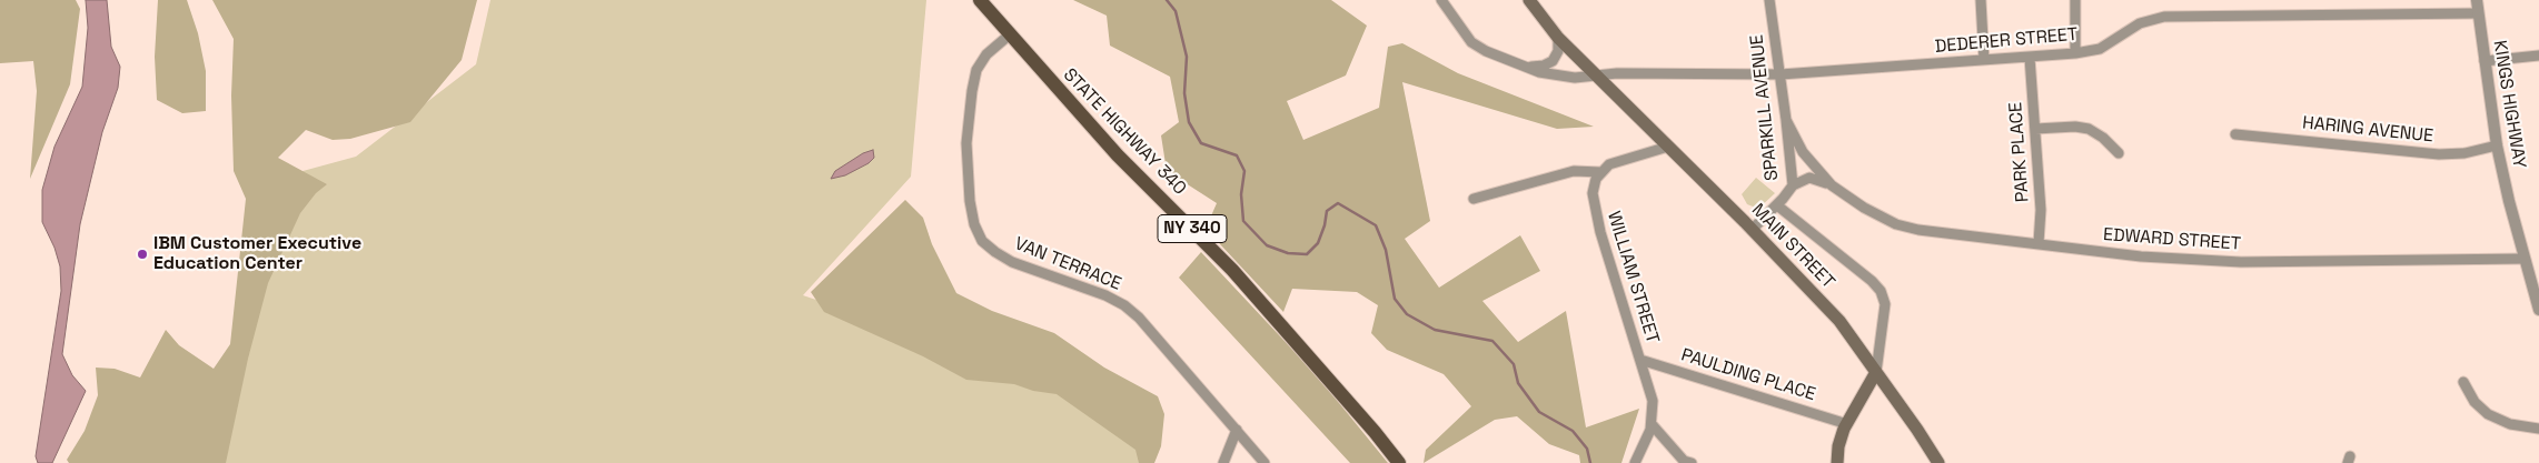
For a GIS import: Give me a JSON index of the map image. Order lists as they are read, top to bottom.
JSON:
{
  "streets": {
    "main road": ["STATE HIGHWAY 340", "NY 340", "MAIN STREET"],
    "street": [
      "DEDERER STREET",
      "KINGS HIGHWAY",
      "SPARKILL AVENUE",
      "HARING AVENUE",
      "PARK PLACE",
      "EDWARD STREET",
      "VAN TERRACE",
      "WILLIAM STREET",
      "PAULDING PLACE"
    ]
  },
  "crossings": [
    ["DEDERER STREET", "KINGS HIGHWAY"],
    ["DEDERER STREET", "SPARKILL AVENUE"],
    ["DEDERER STREET", "PARK PLACE"],
    ["DEDERER STREET", "MAIN STREET"],
    ["KINGS HIGHWAY", "HARING AVENUE"],
    ["KINGS HIGHWAY", "EDWARD STREET"],
    ["SPARKILL AVENUE", "MAIN STREET"],
    ["STATE HIGHWAY 340", "VAN TERRACE"],
    ["PARK PLACE", "EDWARD STREET"],
    ["WILLIAM STREET", "PAULDING PLACE"]
  ],
  "places": ["IBM Customer Executive Education Center"]
}
